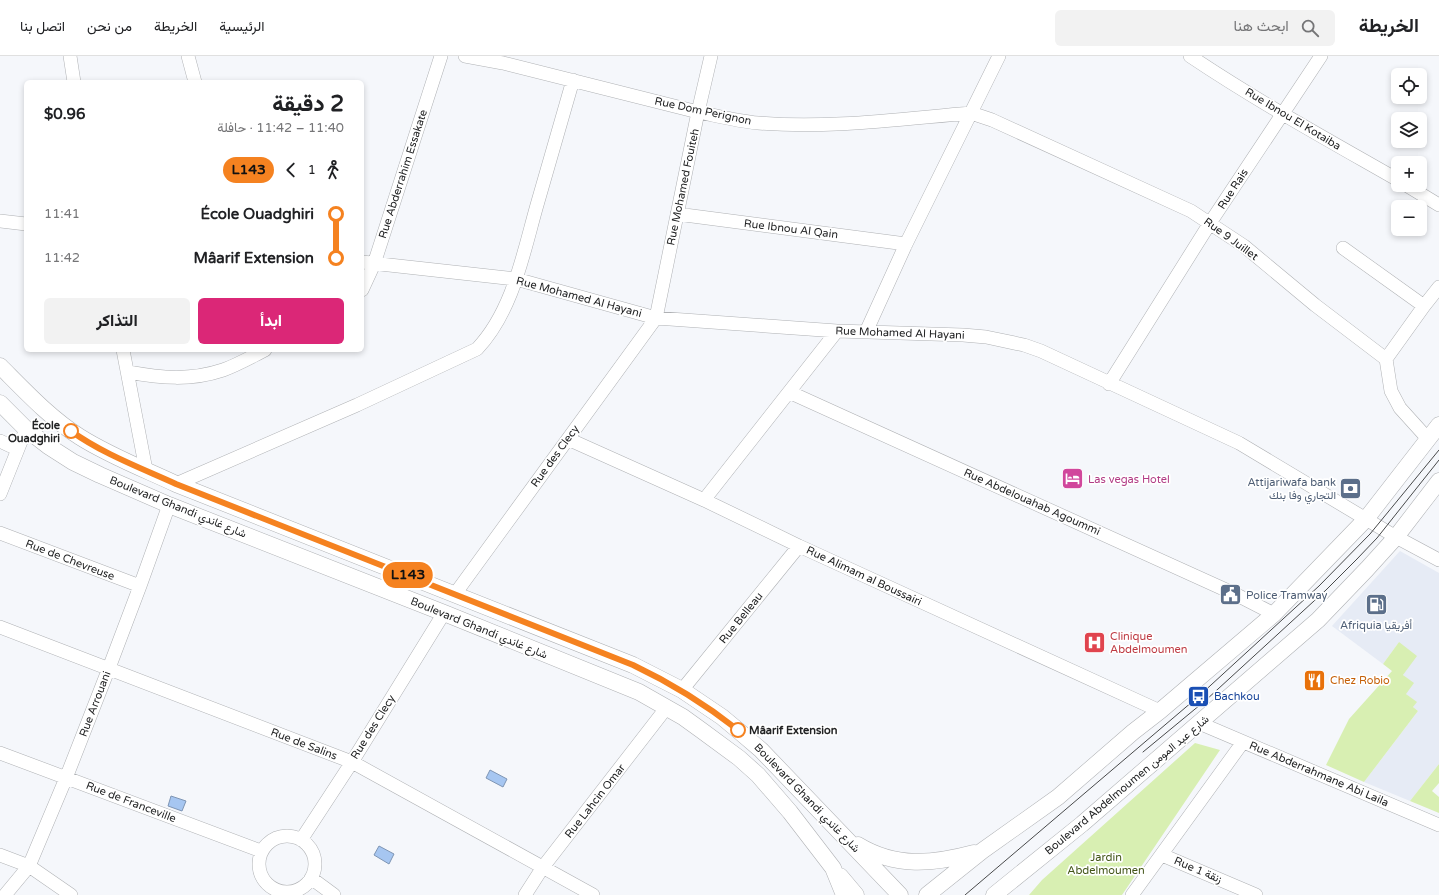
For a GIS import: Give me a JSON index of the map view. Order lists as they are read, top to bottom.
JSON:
{
  "streets": {
    "main road": ["Boulevard Ghandi شارع غاندي", "Boulevard Abdelmoumen شارع عبد المومن"],
    "street": [
      "Rue Dom Perignon",
      "Rue Ibnou El Kotaiba",
      "Rue Abderrahim Essakate",
      "Rue Mohamed Fouiteh",
      "Rue Rais",
      "Rue Ibnou Al Qain",
      "Rue 9 Juillet",
      "Rue Mohamed Al Hayani",
      "Rue des Clecy",
      "Rue Abdelouahab Agoummi",
      "Rue de Chevreuse",
      "Rue Alimam al Boussairi",
      "Rue Belleau",
      "Rue Arrouani",
      "Rue de Salins",
      "Rue Abderrahmane Abi Laila",
      "Rue Lahcin Omar",
      "Rue de Franceville",
      "Rue 1 زنقة"
    ]
  },
  "crossings": [
    ["Rue Dom Perignon", "Rue Mohamed Fouiteh"],
    ["Rue Dom Perignon", "Rue 9 Juillet"],
    ["Rue Ibnou El Kotaiba", "Rue Rais"],
    ["Rue Abderrahim Essakate", "Rue Mohamed Al Hayani"],
    ["Rue Mohamed Fouiteh", "Rue Ibnou Al Qain"],
    ["Rue Mohamed Fouiteh", "Rue Mohamed Al Hayani"],
    ["Rue Mohamed Fouiteh", "Rue des Clecy"],
    ["Rue Rais", "Rue 9 Juillet"],
    ["Rue Rais", "Rue Mohamed Al Hayani"],
    ["Rue Mohamed Al Hayani", "Rue des Clecy"],
    ["Rue Mohamed Al Hayani", "Boulevard Abdelmoumen شارع عبد المومن"],
    ["Rue des Clecy", "Boulevard Ghandi شارع غاندي"],
    ["Rue des Clecy", "Rue Alimam al Boussairi"],
    ["Rue des Clecy", "Rue de Salins"],
    ["Rue des Clecy", "Rue de Franceville"],
    ["Boulevard Ghandi شارع غاندي", "Rue Belleau"],
    ["Boulevard Ghandi شارع غاندي", "Rue Arrouani"],
    ["Boulevard Ghandi شارع غاندي", "Rue Lahcin Omar"],
    ["Rue de Chevreuse", "Rue Arrouani"],
    ["Rue Alimam al Boussairi", "Rue Belleau"],
    ["Rue Arrouani", "Rue de Salins"],
    ["Rue Arrouani", "Rue de Franceville"],
    ["Rue de Salins", "Rue Lahcin Omar"],
    ["Rue Abderrahmane Abi Laila", "Boulevard Abdelmoumen شارع عبد المومن"]
  ],
  "parks": ["Jardin Abdelmoumen"],
  "places": {
    "other": ["École Ouadghiri", "Mâarif Extension"],
    "hotel": ["Las vegas Hotel"],
    "bank": ["Attijariwafa bank التجاري وفا بنك"],
    "public building": ["Police Tramway"],
    "fuel station": ["Afriquia أفريقيا"],
    "hospital": ["Clinique Abdelmoumen"],
    "restaurant": ["Chez Robio"],
    "bus stop": ["Bachkou"]
  },
  "lines": ["bus line L143"],
  "page": {
    "header": "الخريطة",
    "search": "ابحث هنا",
    "nav": [
      "الرئيسية",
      "الخريطة",
      "من نحن",
      "اتصل بنا"
    ],
    "on_map": "L143",
    "map_buttons": ["+", "−"],
    "heading": ["2 دقيقة", "11:40 – 11:42 · حافلة", "$0.96"],
    "legs": ["1", "L143"],
    "list": [
      {
        "name": "École Ouadghiri",
        "value": "11:41"
      },
      {
        "name": "Mâarif Extension",
        "value": "11:42"
      }
    ],
    "buttons": ["ابدأ", "التذاكر"]
  }
}
